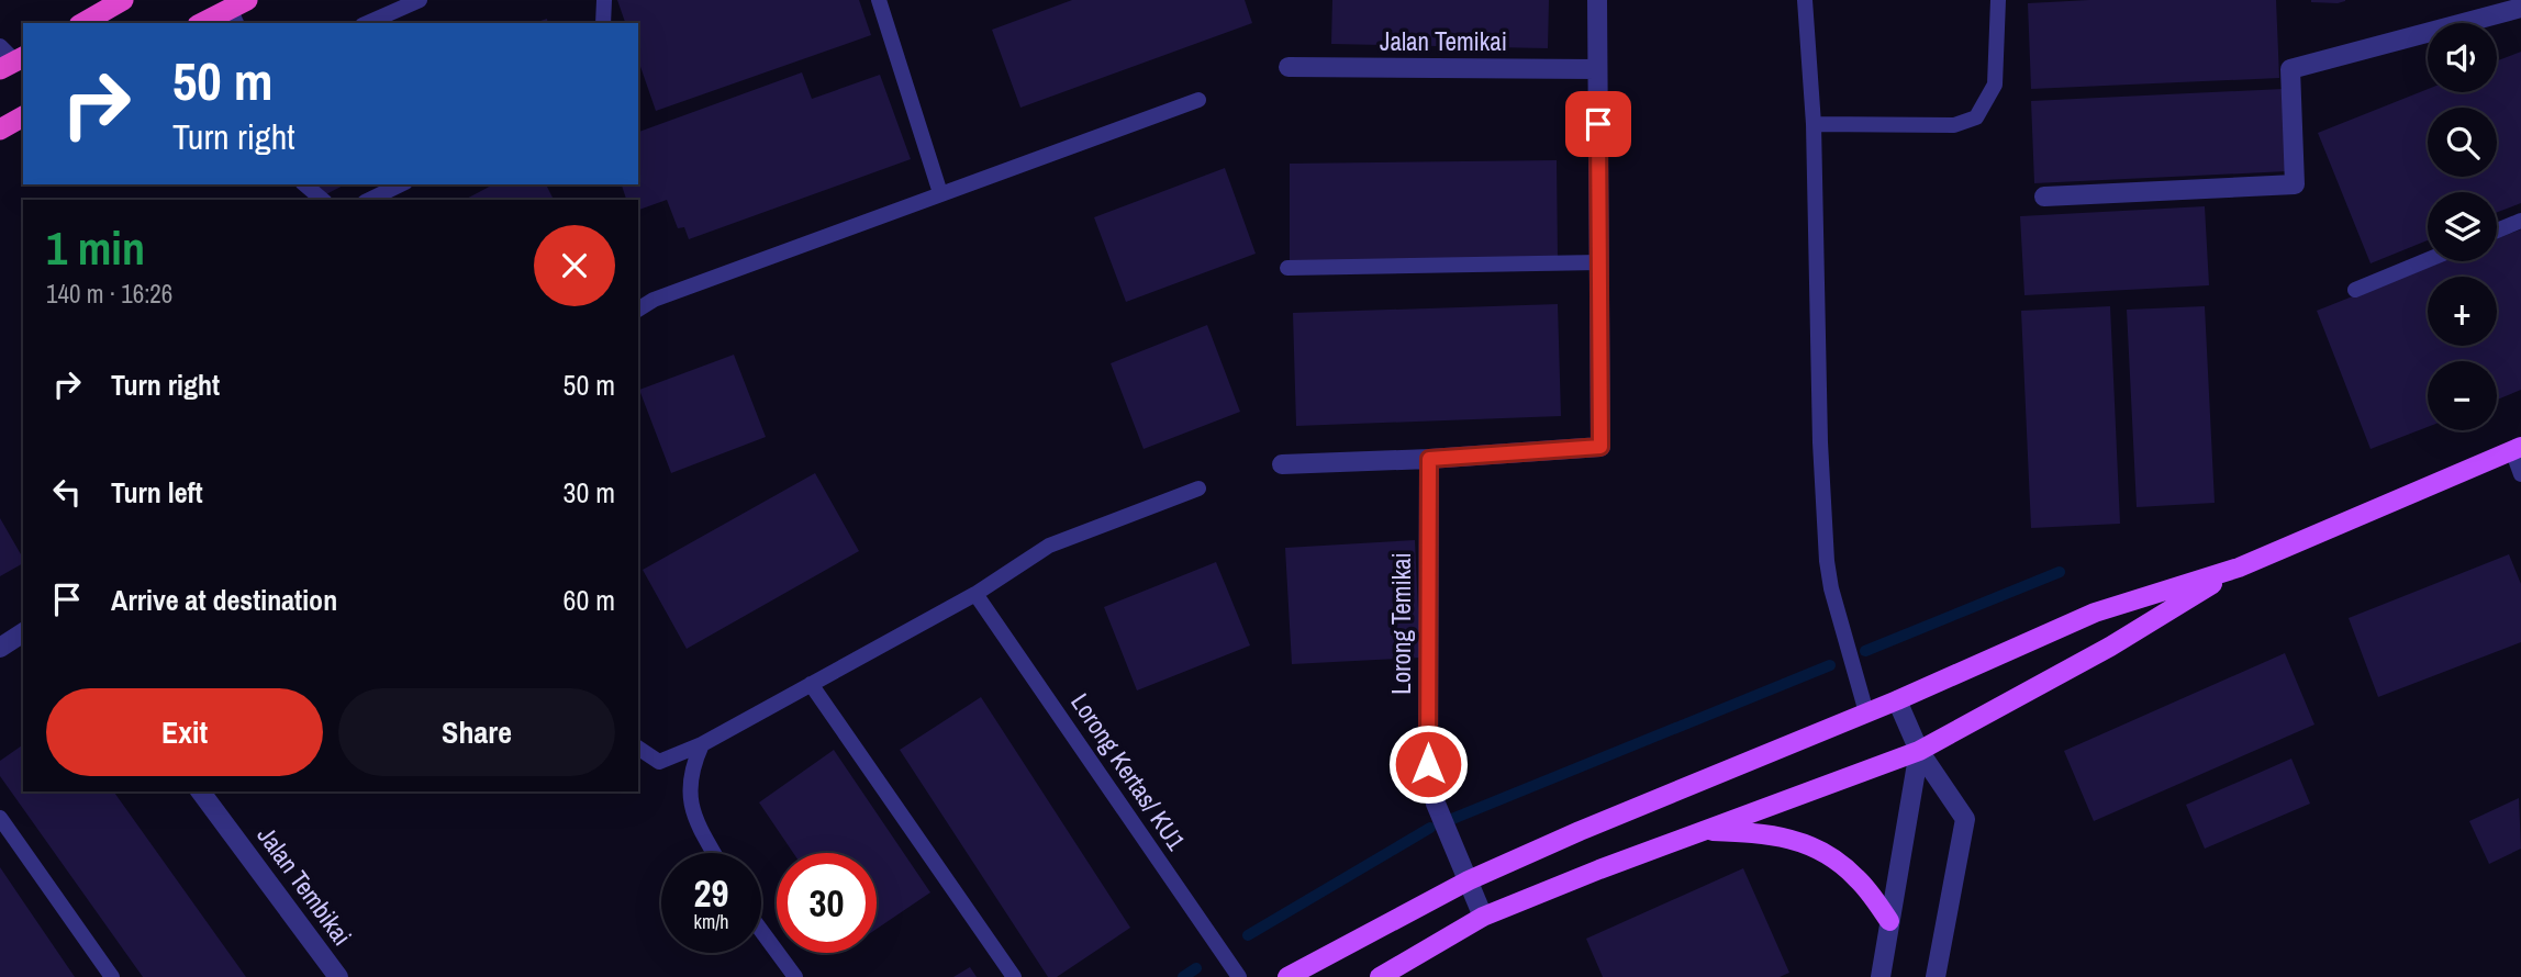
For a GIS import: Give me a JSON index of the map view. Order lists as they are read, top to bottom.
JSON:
{
  "streets": {
    "street": ["Jalan Temikai", "Lorong Temikai", "Jalan Tembikai"],
    "lane": ["Lorong Kertas/ KU1"]
  },
  "page": {
    "map_buttons": ["+", "−"],
    "turn": ["50 m", "Turn right"],
    "heading": ["1 min", "140 m · 16:26"],
    "list": [
      {
        "name": "Turn right",
        "value": "50 m"
      },
      {
        "name": "Turn left",
        "value": "30 m"
      },
      {
        "name": "Arrive at destination",
        "value": "60 m"
      }
    ],
    "buttons": ["Exit", "Share"],
    "speed": "29 km/h",
    "limit": "30"
  }
}
